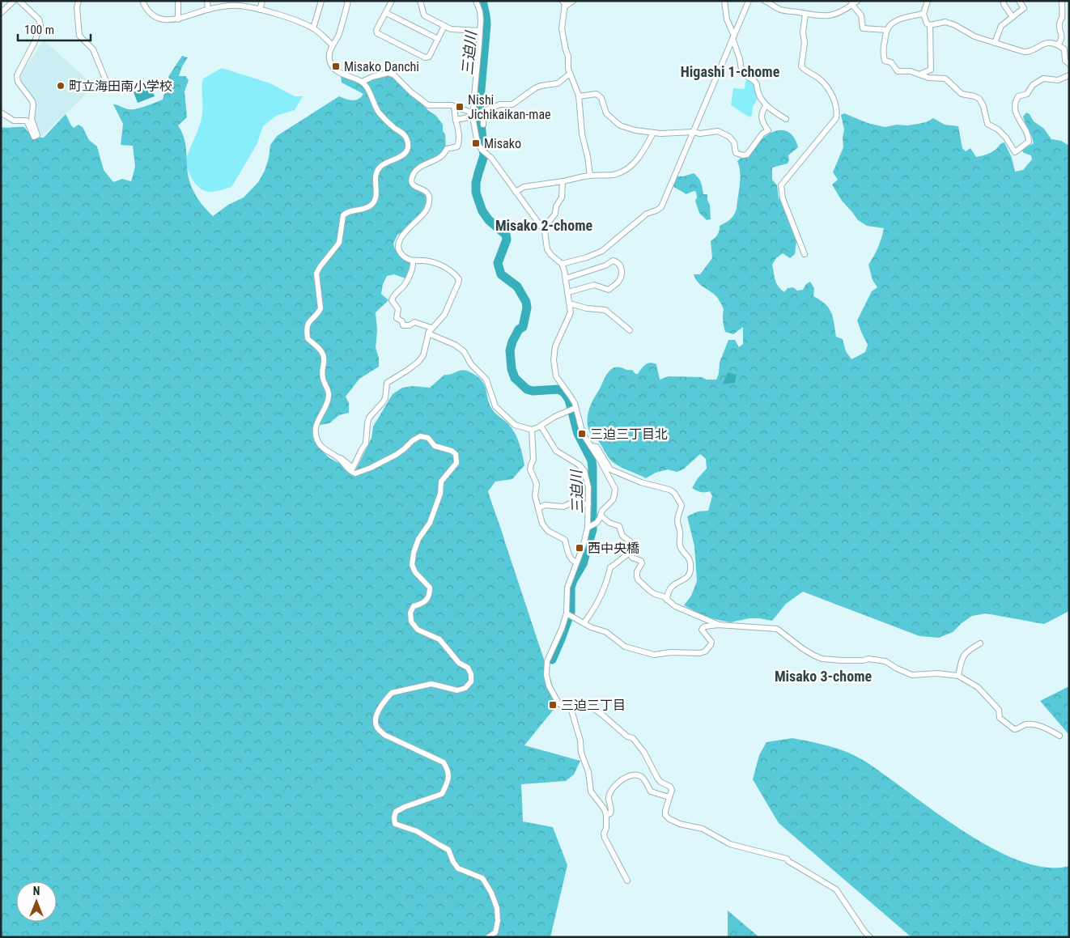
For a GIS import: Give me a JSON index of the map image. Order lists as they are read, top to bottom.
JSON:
{
  "districts": ["Higashi 1-chome", "Misako 2-chome", "Misako 3-chome"],
  "water": ["三迫川"],
  "places": {
    "transit": [
      "Misako Danchi",
      "Nishi Jichikaikan-mae",
      "Misako",
      "三迫三丁目北",
      "西中央橋",
      "三迫三丁目"
    ],
    "other": ["町立海田南小学校"]
  },
  "scale_bar": "100 m",
  "north": "top"
}
